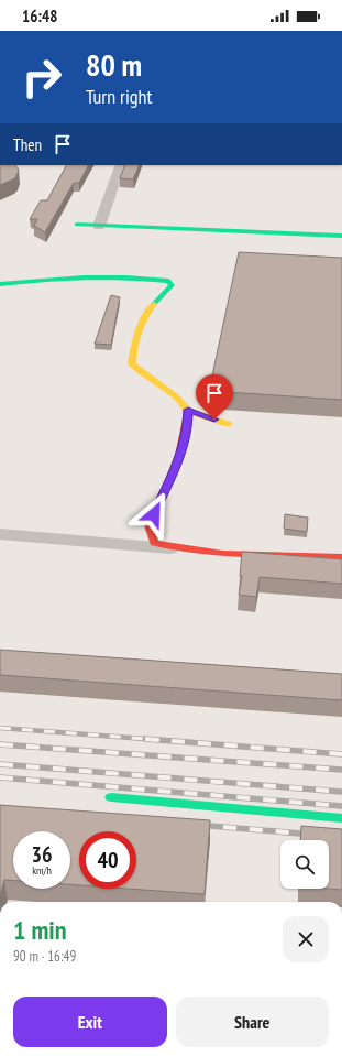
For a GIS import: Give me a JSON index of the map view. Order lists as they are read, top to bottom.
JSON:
{
  "page": {
    "status": "16:48",
    "turn": ["80 m", "Turn right"],
    "then": "Then",
    "speed": "36 km/h",
    "limit": "40",
    "heading": ["1 min", "90 m · 16:49"],
    "buttons": ["Exit", "Share"]
  }
}
